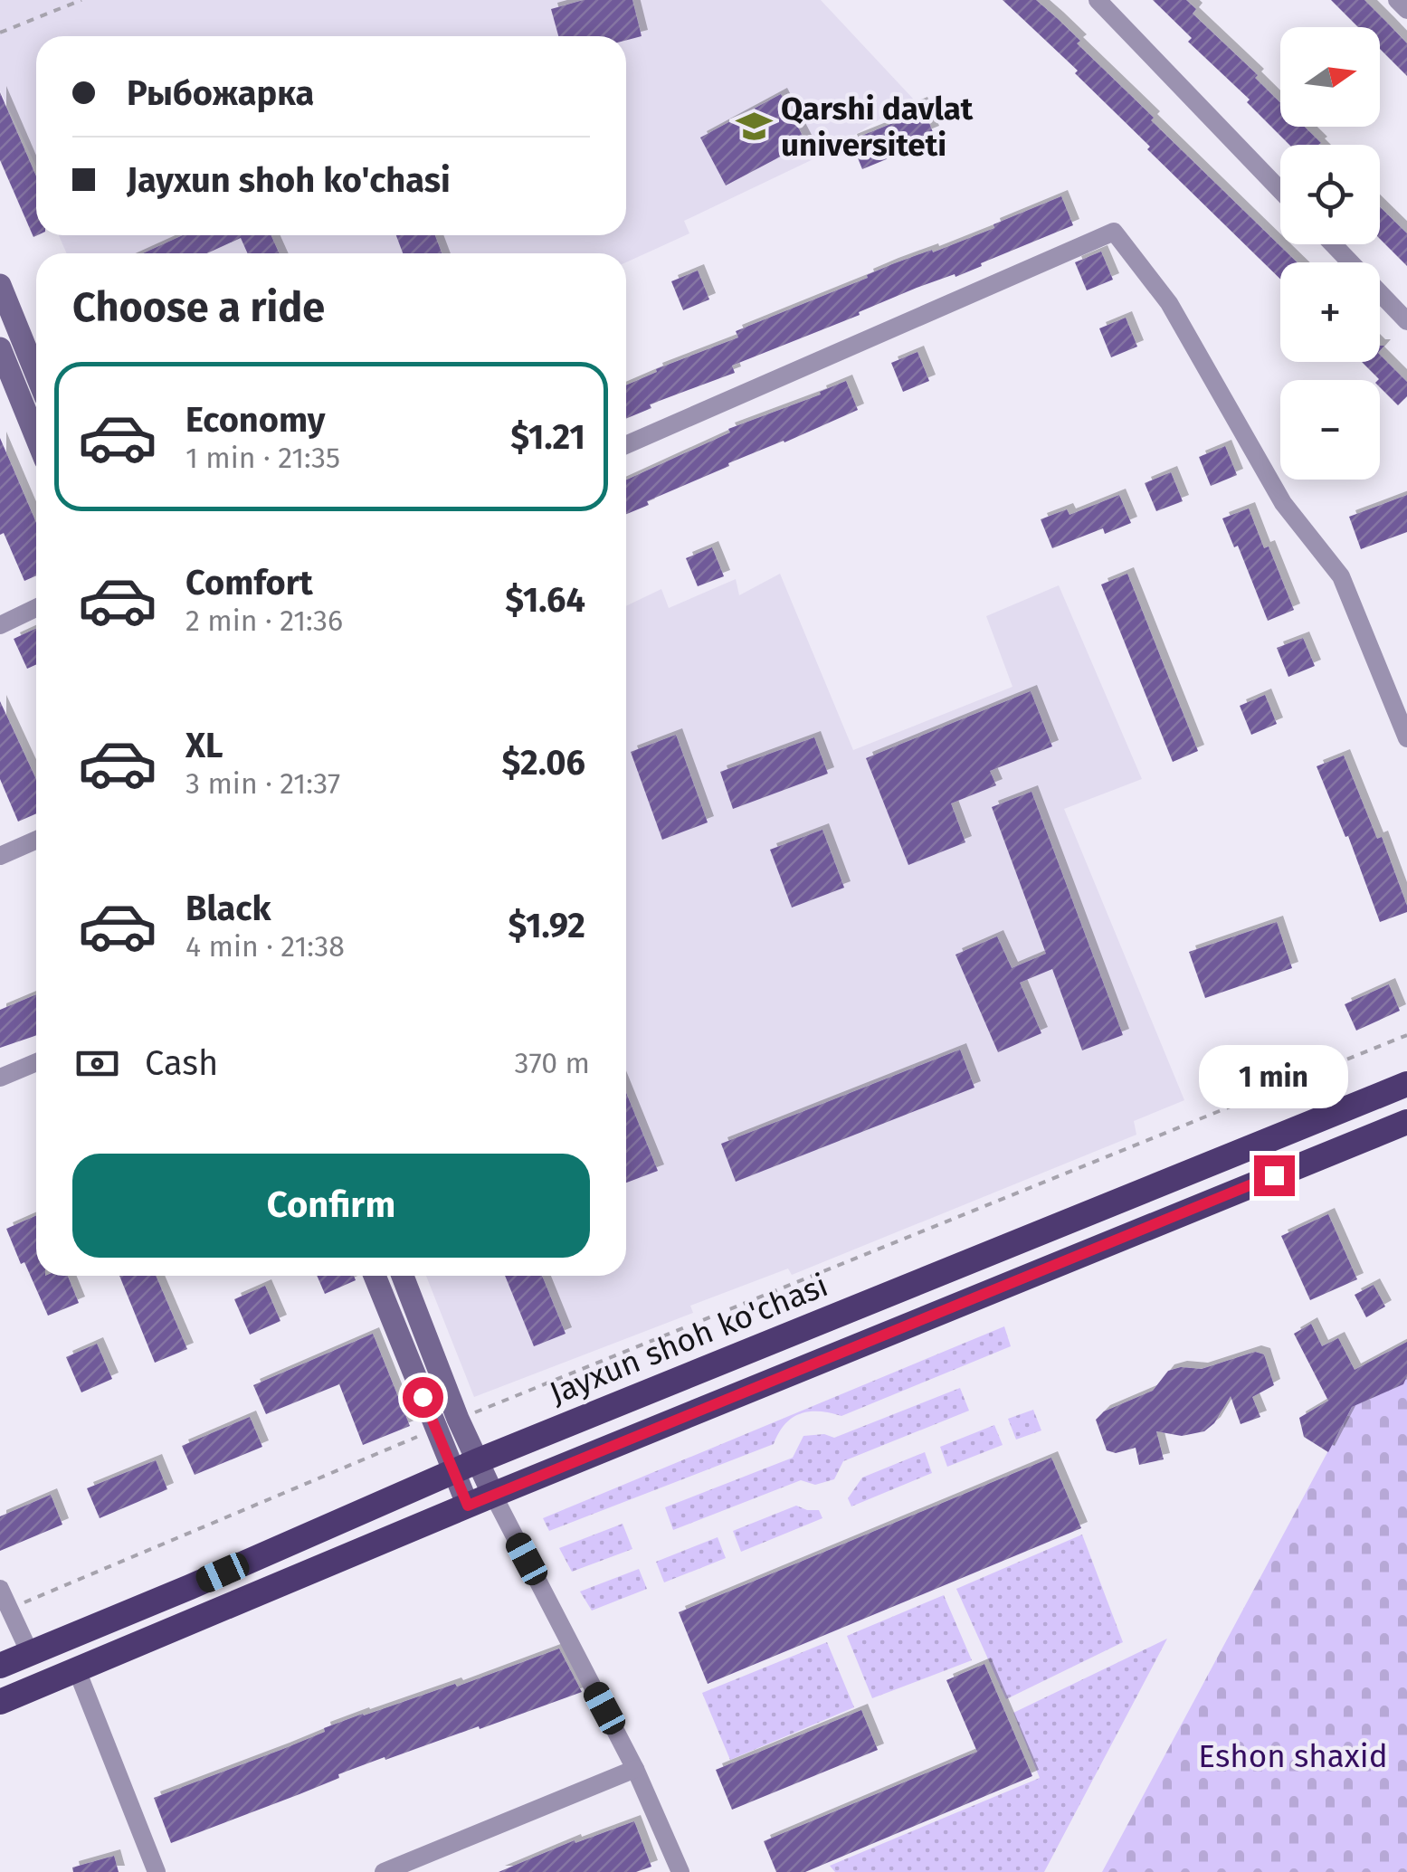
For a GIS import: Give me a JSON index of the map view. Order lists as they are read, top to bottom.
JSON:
{
  "streets": {
    "highway": ["Jayxun shoh ko'chasi"]
  },
  "parks": ["Eshon shaxid"],
  "places": {
    "school or university": ["Qarshi davlat universiteti"]
  },
  "north": "right",
  "page": {
    "map_buttons": ["+", "−"],
    "banner": ["Рыбожарка", "Jayxun shoh ko'chasi"],
    "heading": "Choose a ride",
    "list": [
      {
        "name": "Economy",
        "note": "1 min · 21:35",
        "value": "$1.21"
      },
      {
        "name": "Comfort",
        "note": "2 min · 21:36",
        "value": "$1.64"
      },
      {
        "name": "XL",
        "note": "3 min · 21:37",
        "value": "$2.06"
      },
      {
        "name": "Black",
        "note": "4 min · 21:38",
        "value": "$1.92"
      }
    ],
    "pay": ["Cash", "370 m"],
    "bubble": "1 min",
    "buttons": "Confirm"
  }
}
